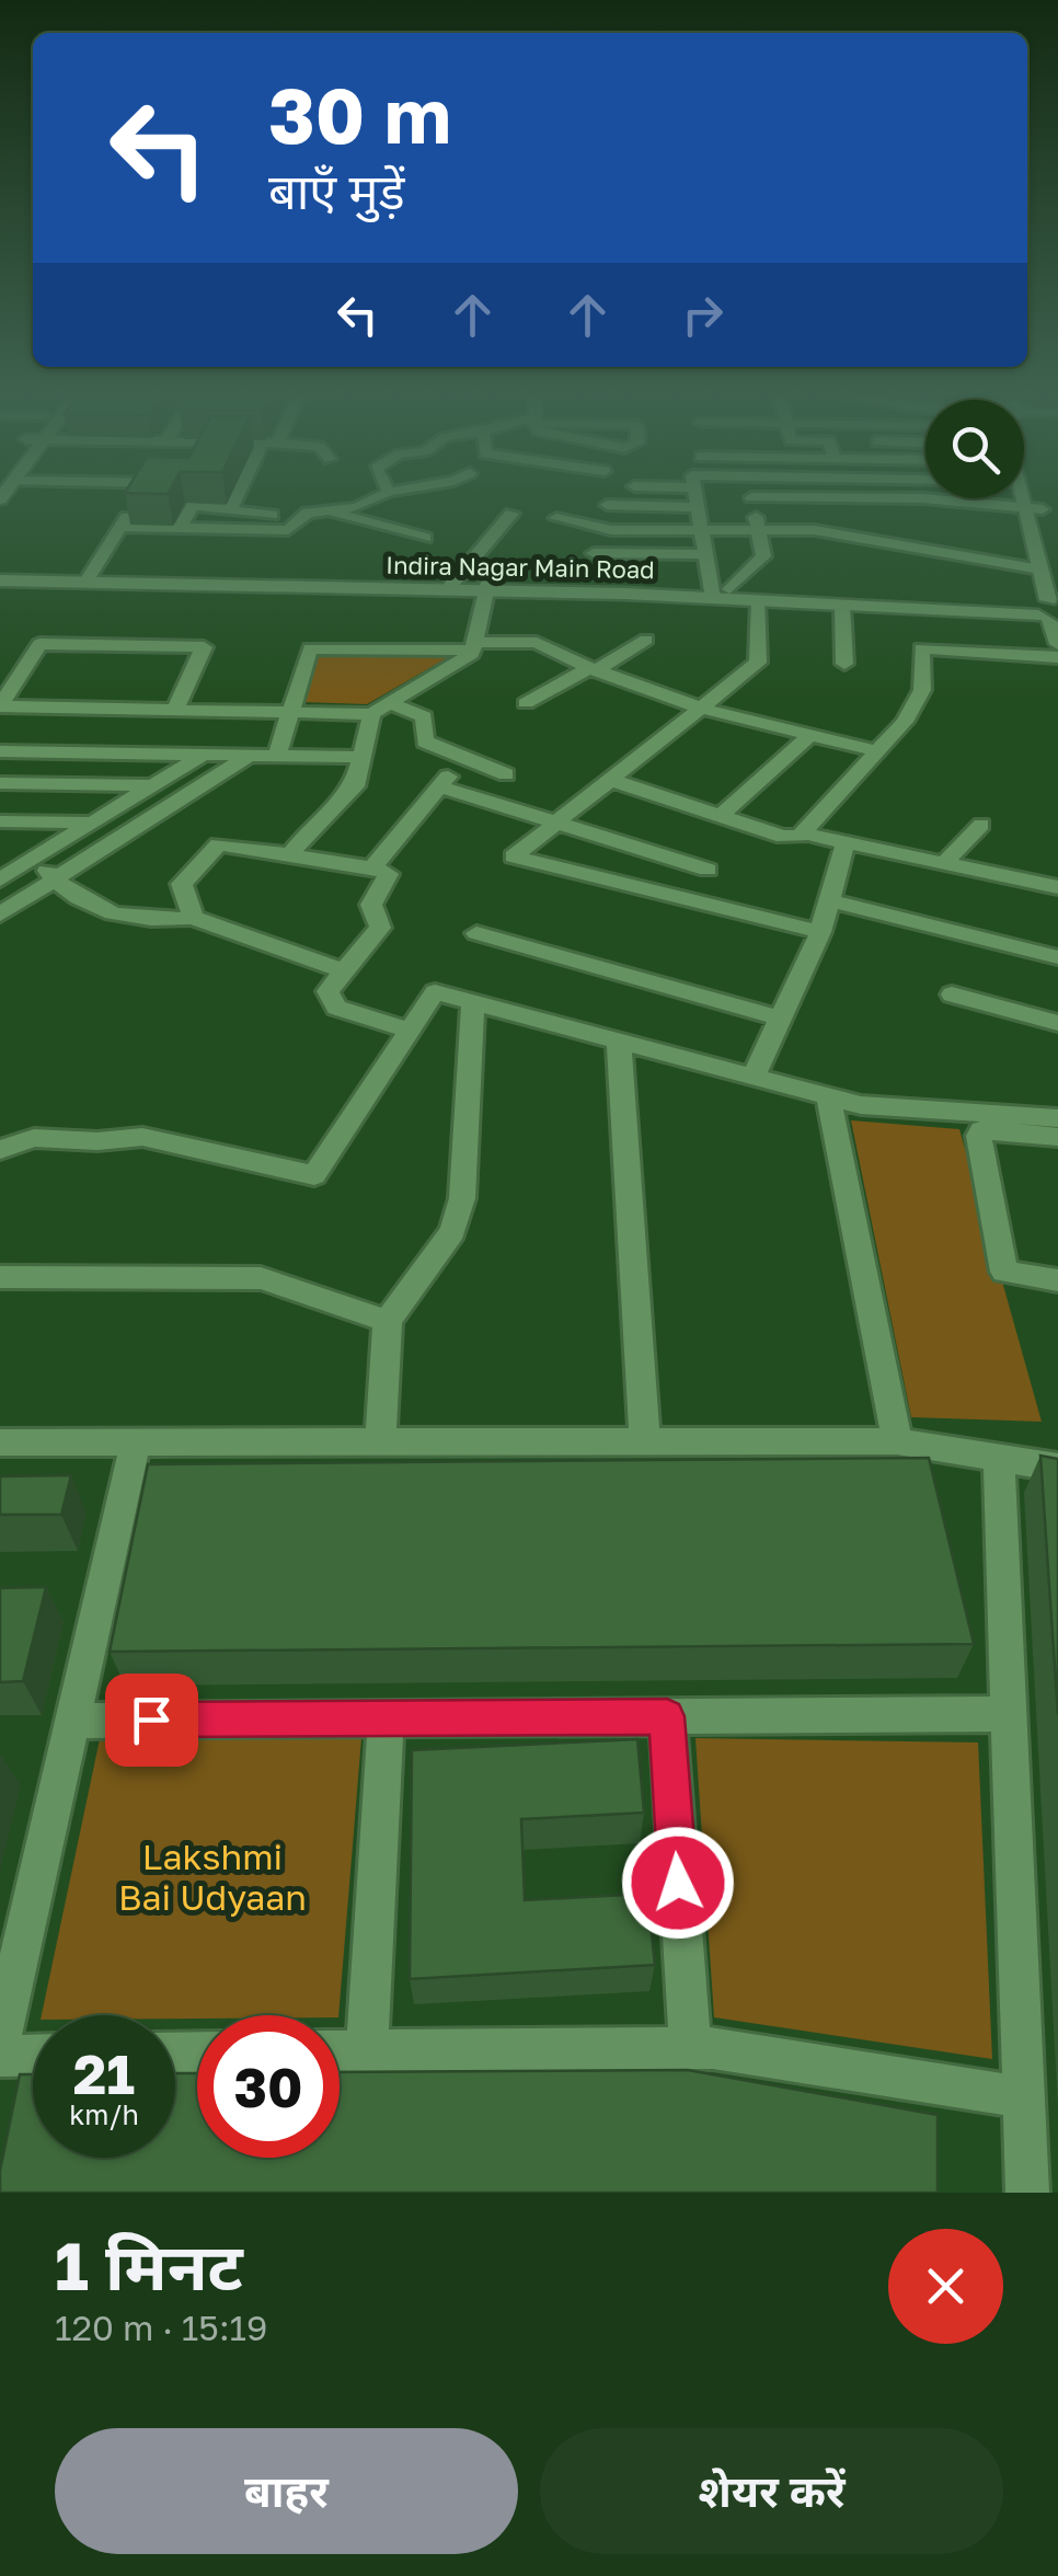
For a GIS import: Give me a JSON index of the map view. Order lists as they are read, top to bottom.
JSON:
{
  "streets": {
    "street": ["Indira Nagar Main Road"]
  },
  "parks": ["Lakshmi Bai Udyaan"],
  "page": {
    "turn": ["30 m", "बाएँ मुड़ें"],
    "speed": "21 km/h",
    "limit": "30",
    "heading": ["1 मिनट", "120 m · 15:19"],
    "buttons": ["बाहर", "शेयर करें"]
  }
}
